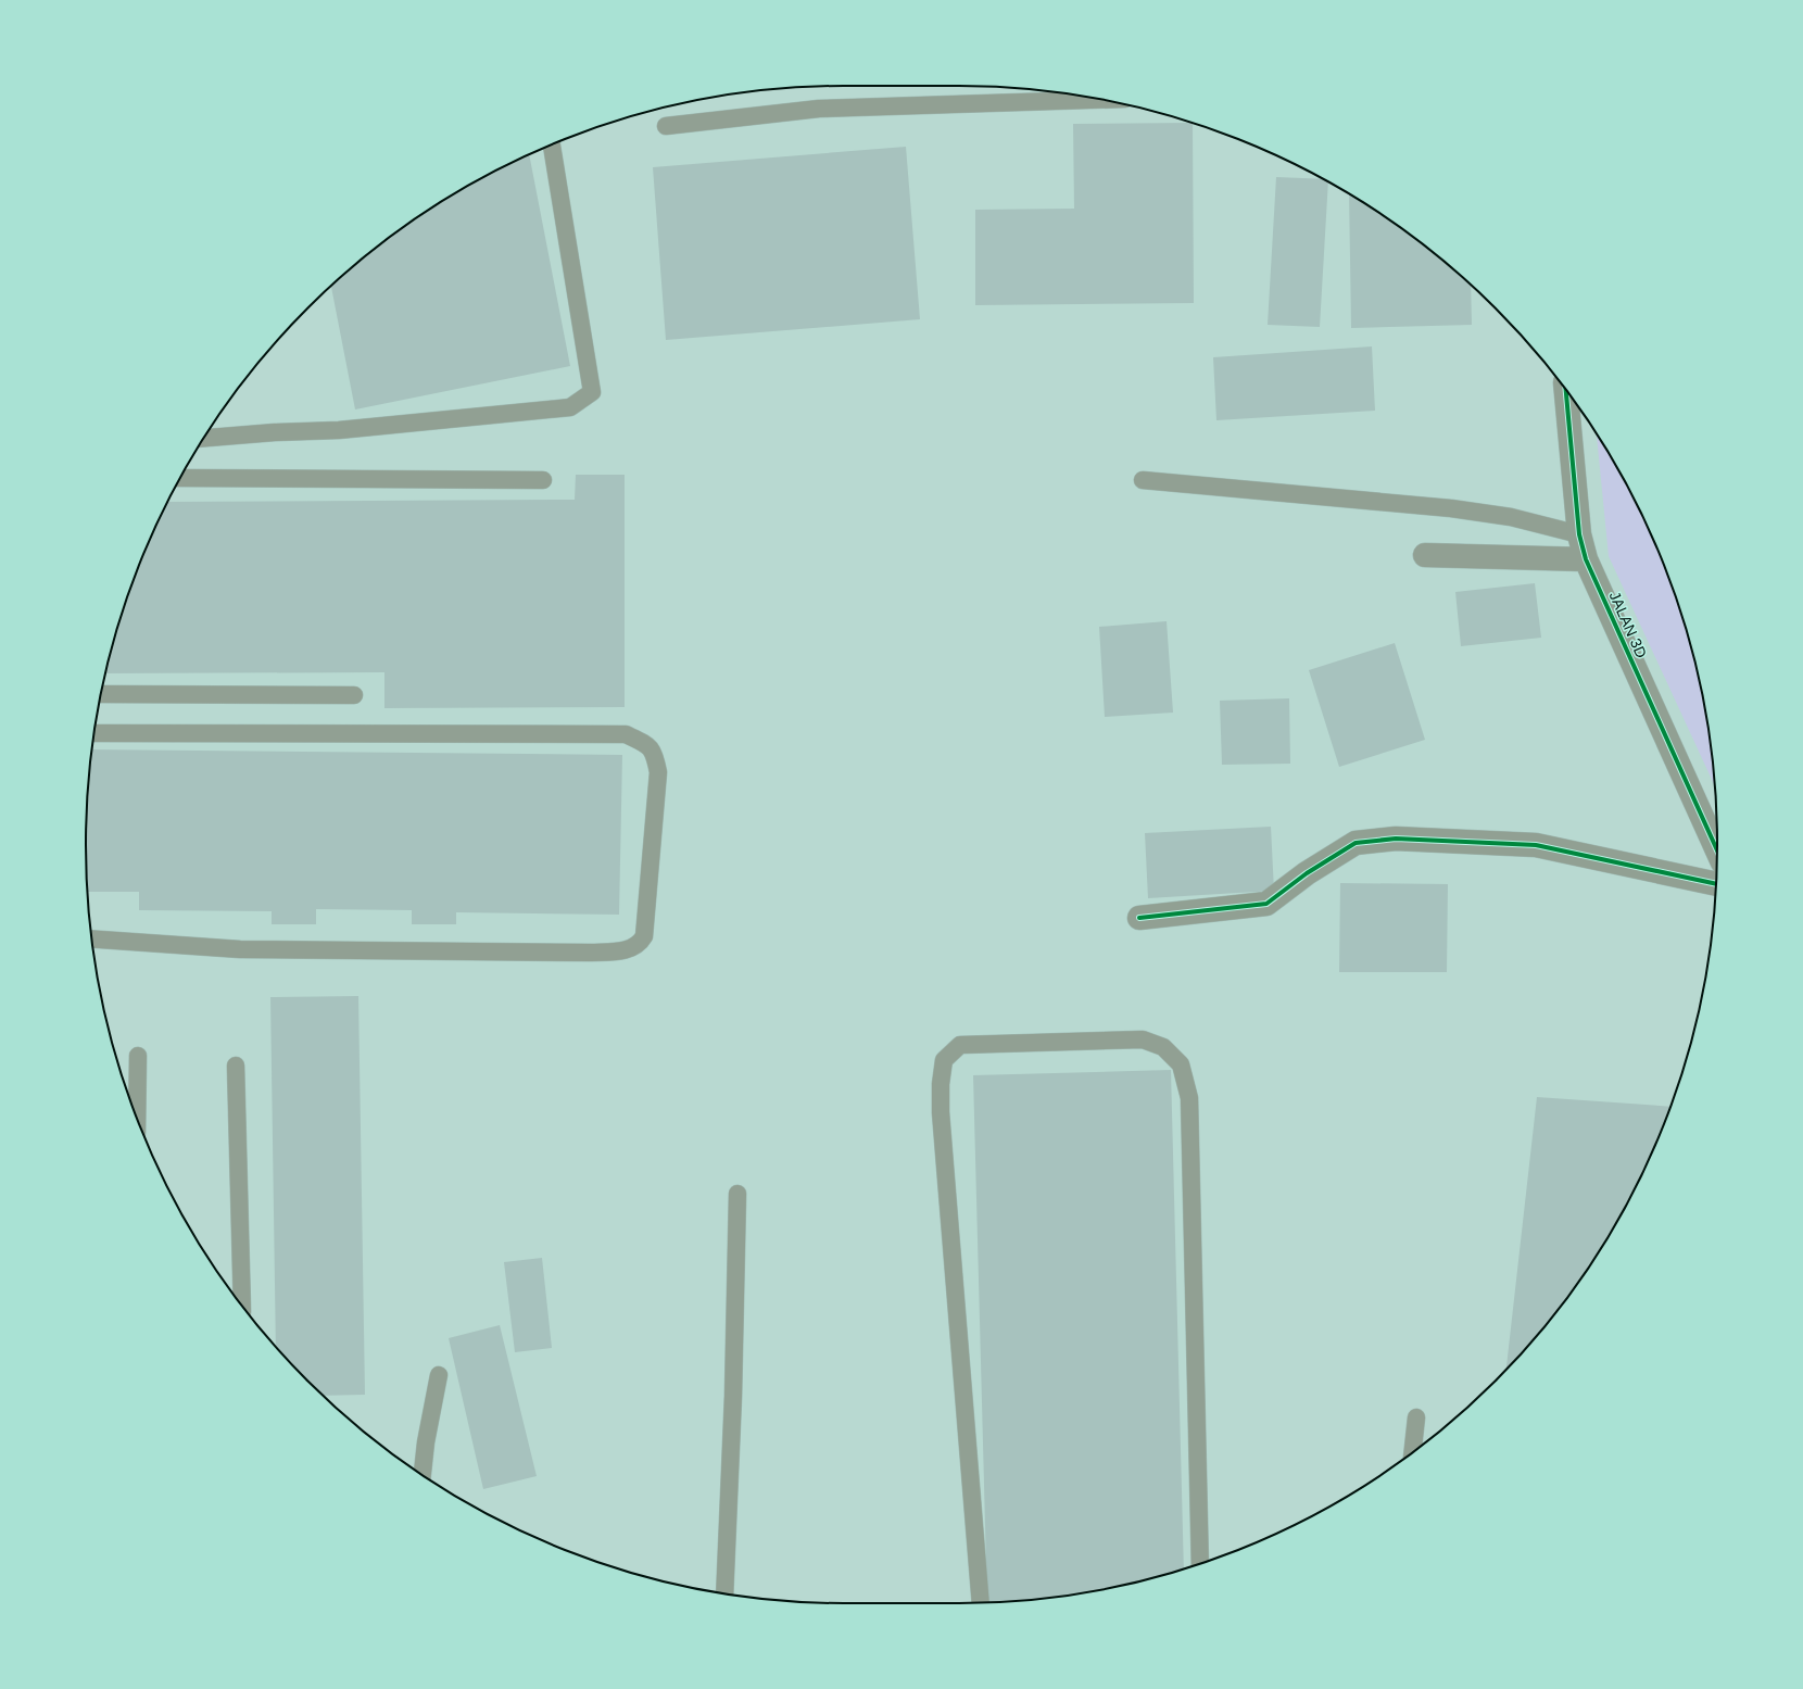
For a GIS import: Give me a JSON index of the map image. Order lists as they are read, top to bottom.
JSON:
{
  "streets": {
    "street": ["JALAN 3D"]
  }
}
